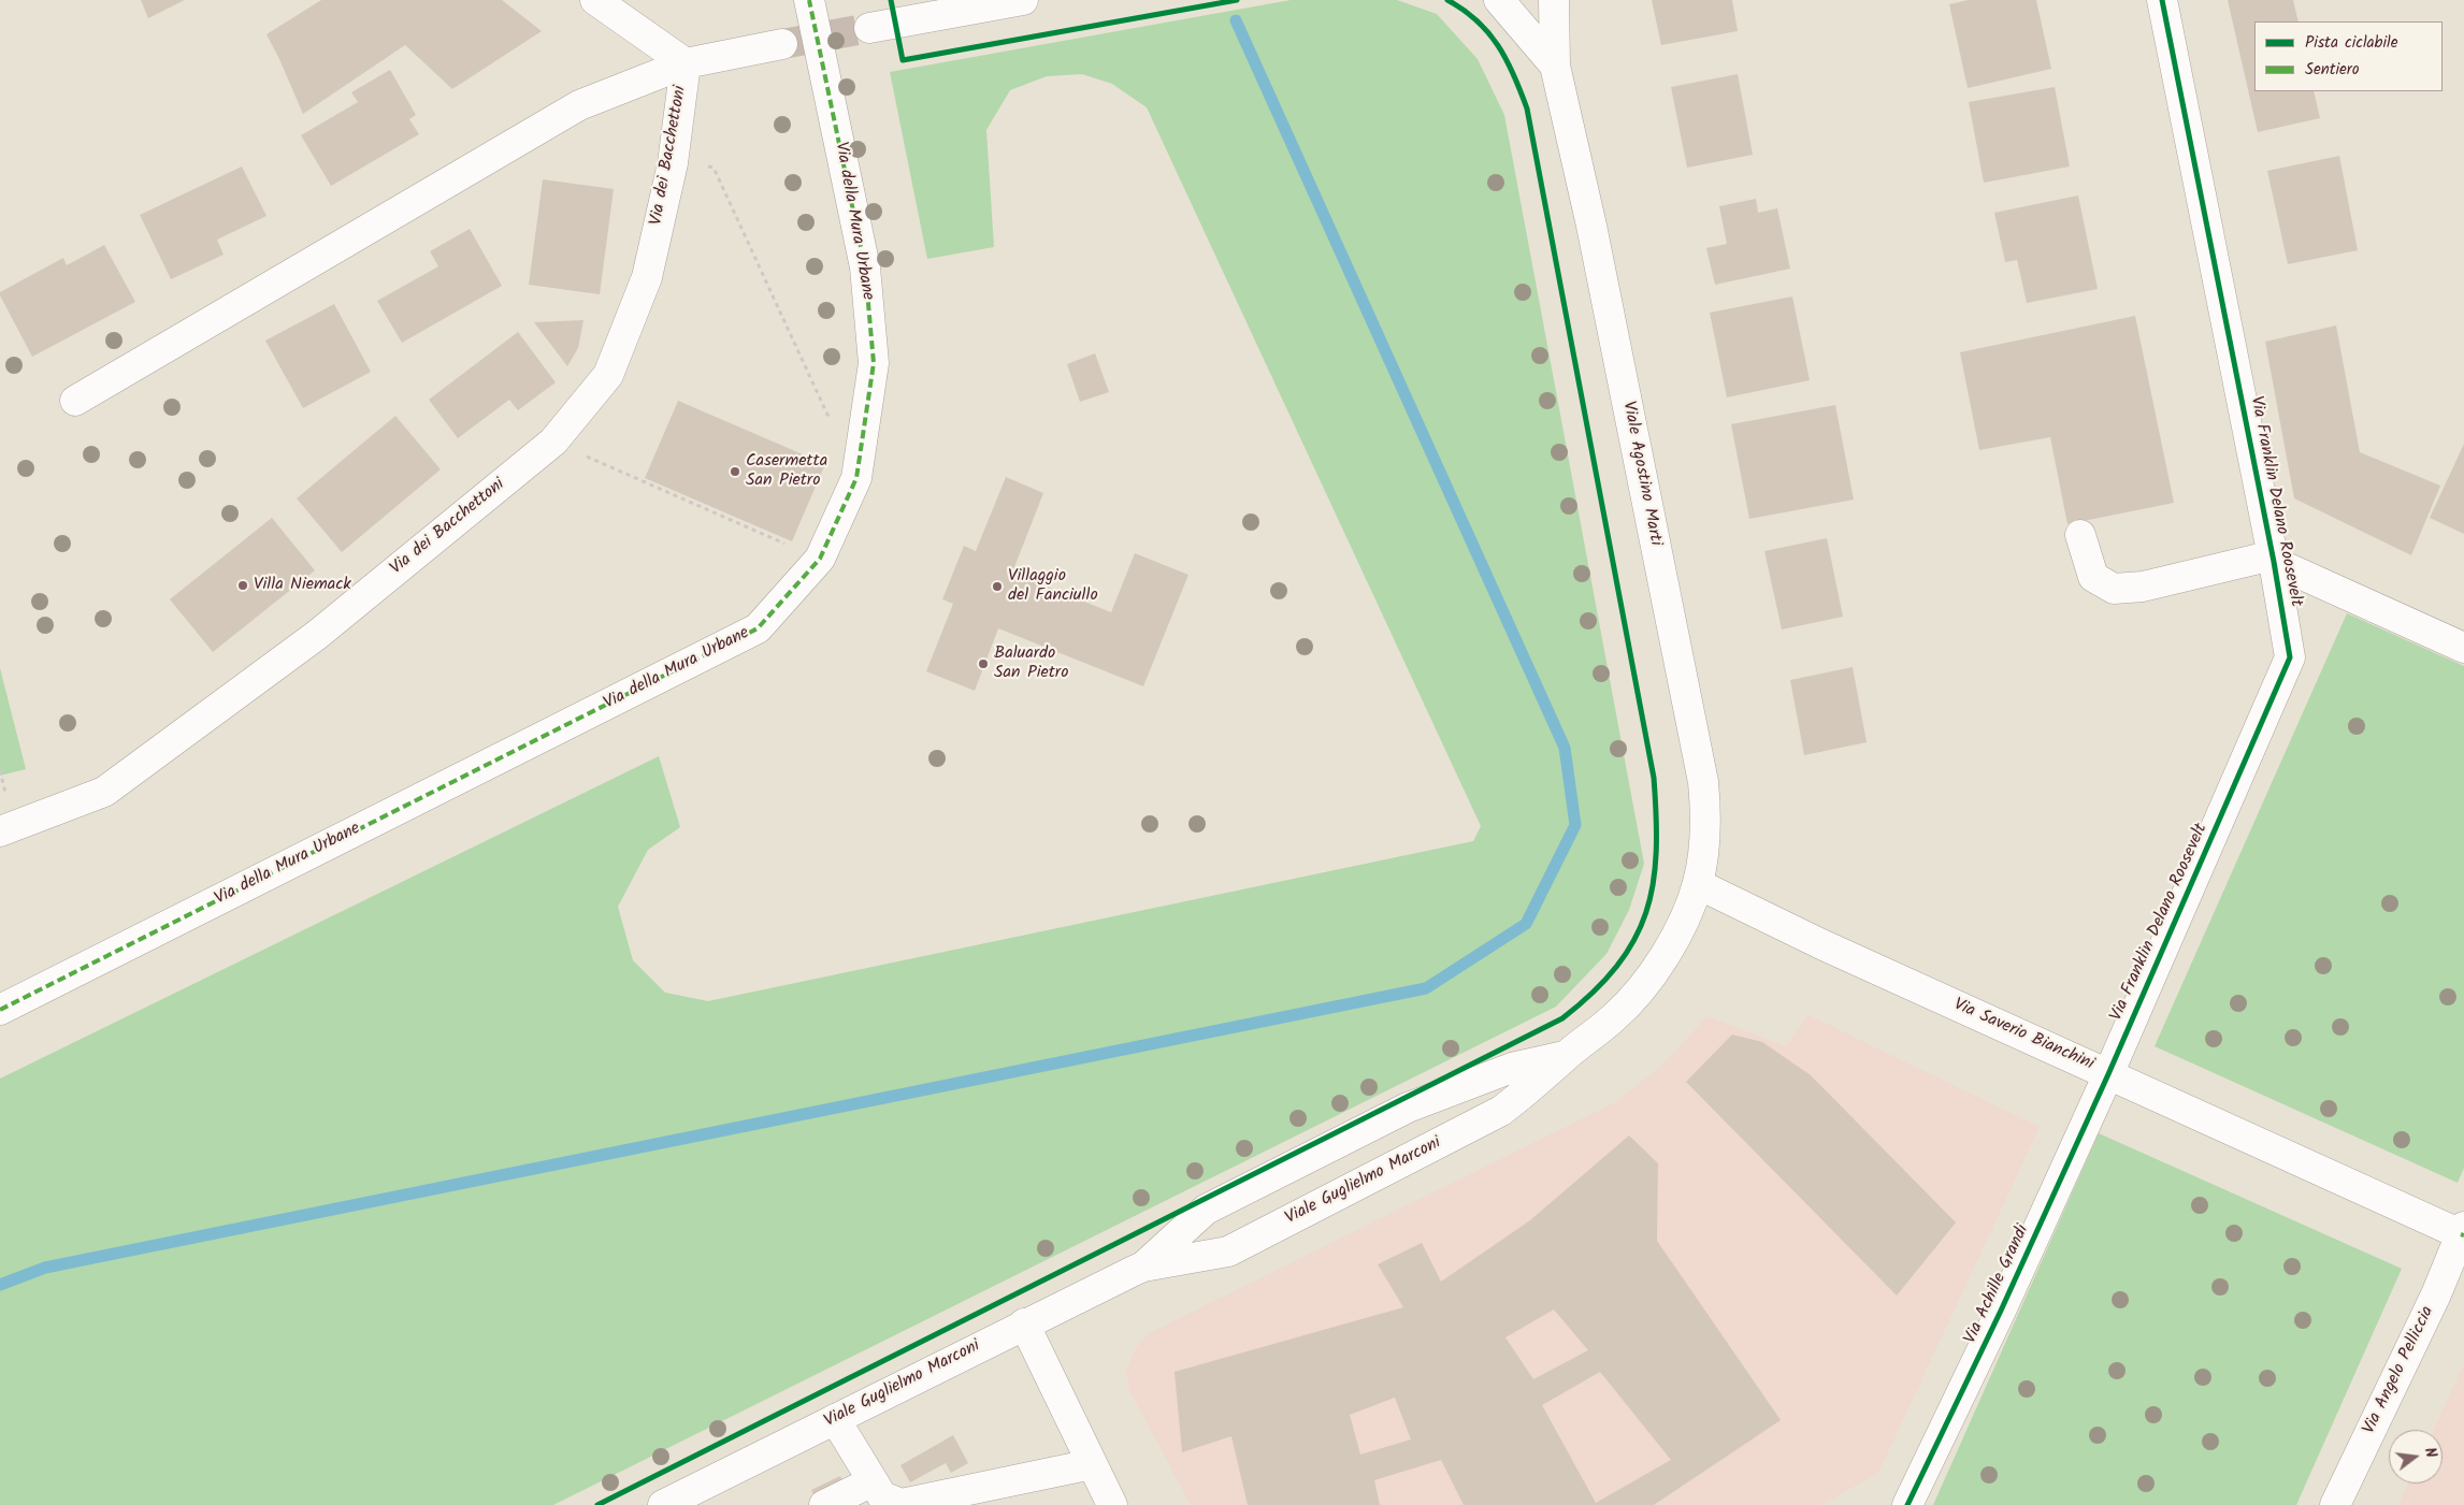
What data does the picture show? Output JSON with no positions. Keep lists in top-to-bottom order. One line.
{"streets":{"street":["Via dei Bacchettoni","Via della Mura Urbane","Viale Agostino Marti","Via Franklin Delano Roosevelt","Via Saverio Bianchini","Viale Guglielmo Marconi","Via Achille Grandi","Via Angelo Pelliccia"]},"crossings":[["Viale Agostino Marti","Via Saverio Bianchini"],["Viale Agostino Marti","Viale Guglielmo Marconi"],["Via Franklin Delano Roosevelt","Via Saverio Bianchini"],["Via Franklin Delano Roosevelt","Via Achille Grandi"],["Via Saverio Bianchini","Viale Guglielmo Marconi"],["Via Saverio Bianchini","Via Achille Grandi"],["Via Saverio Bianchini","Via Angelo Pelliccia"]],"places":["Casermetta San Pietro","Villa Niemack","Villaggio del Fanciullo","Baluardo San Pietro"],"legend":["Pista ciclabile","Sentiero"],"north":"right"}
